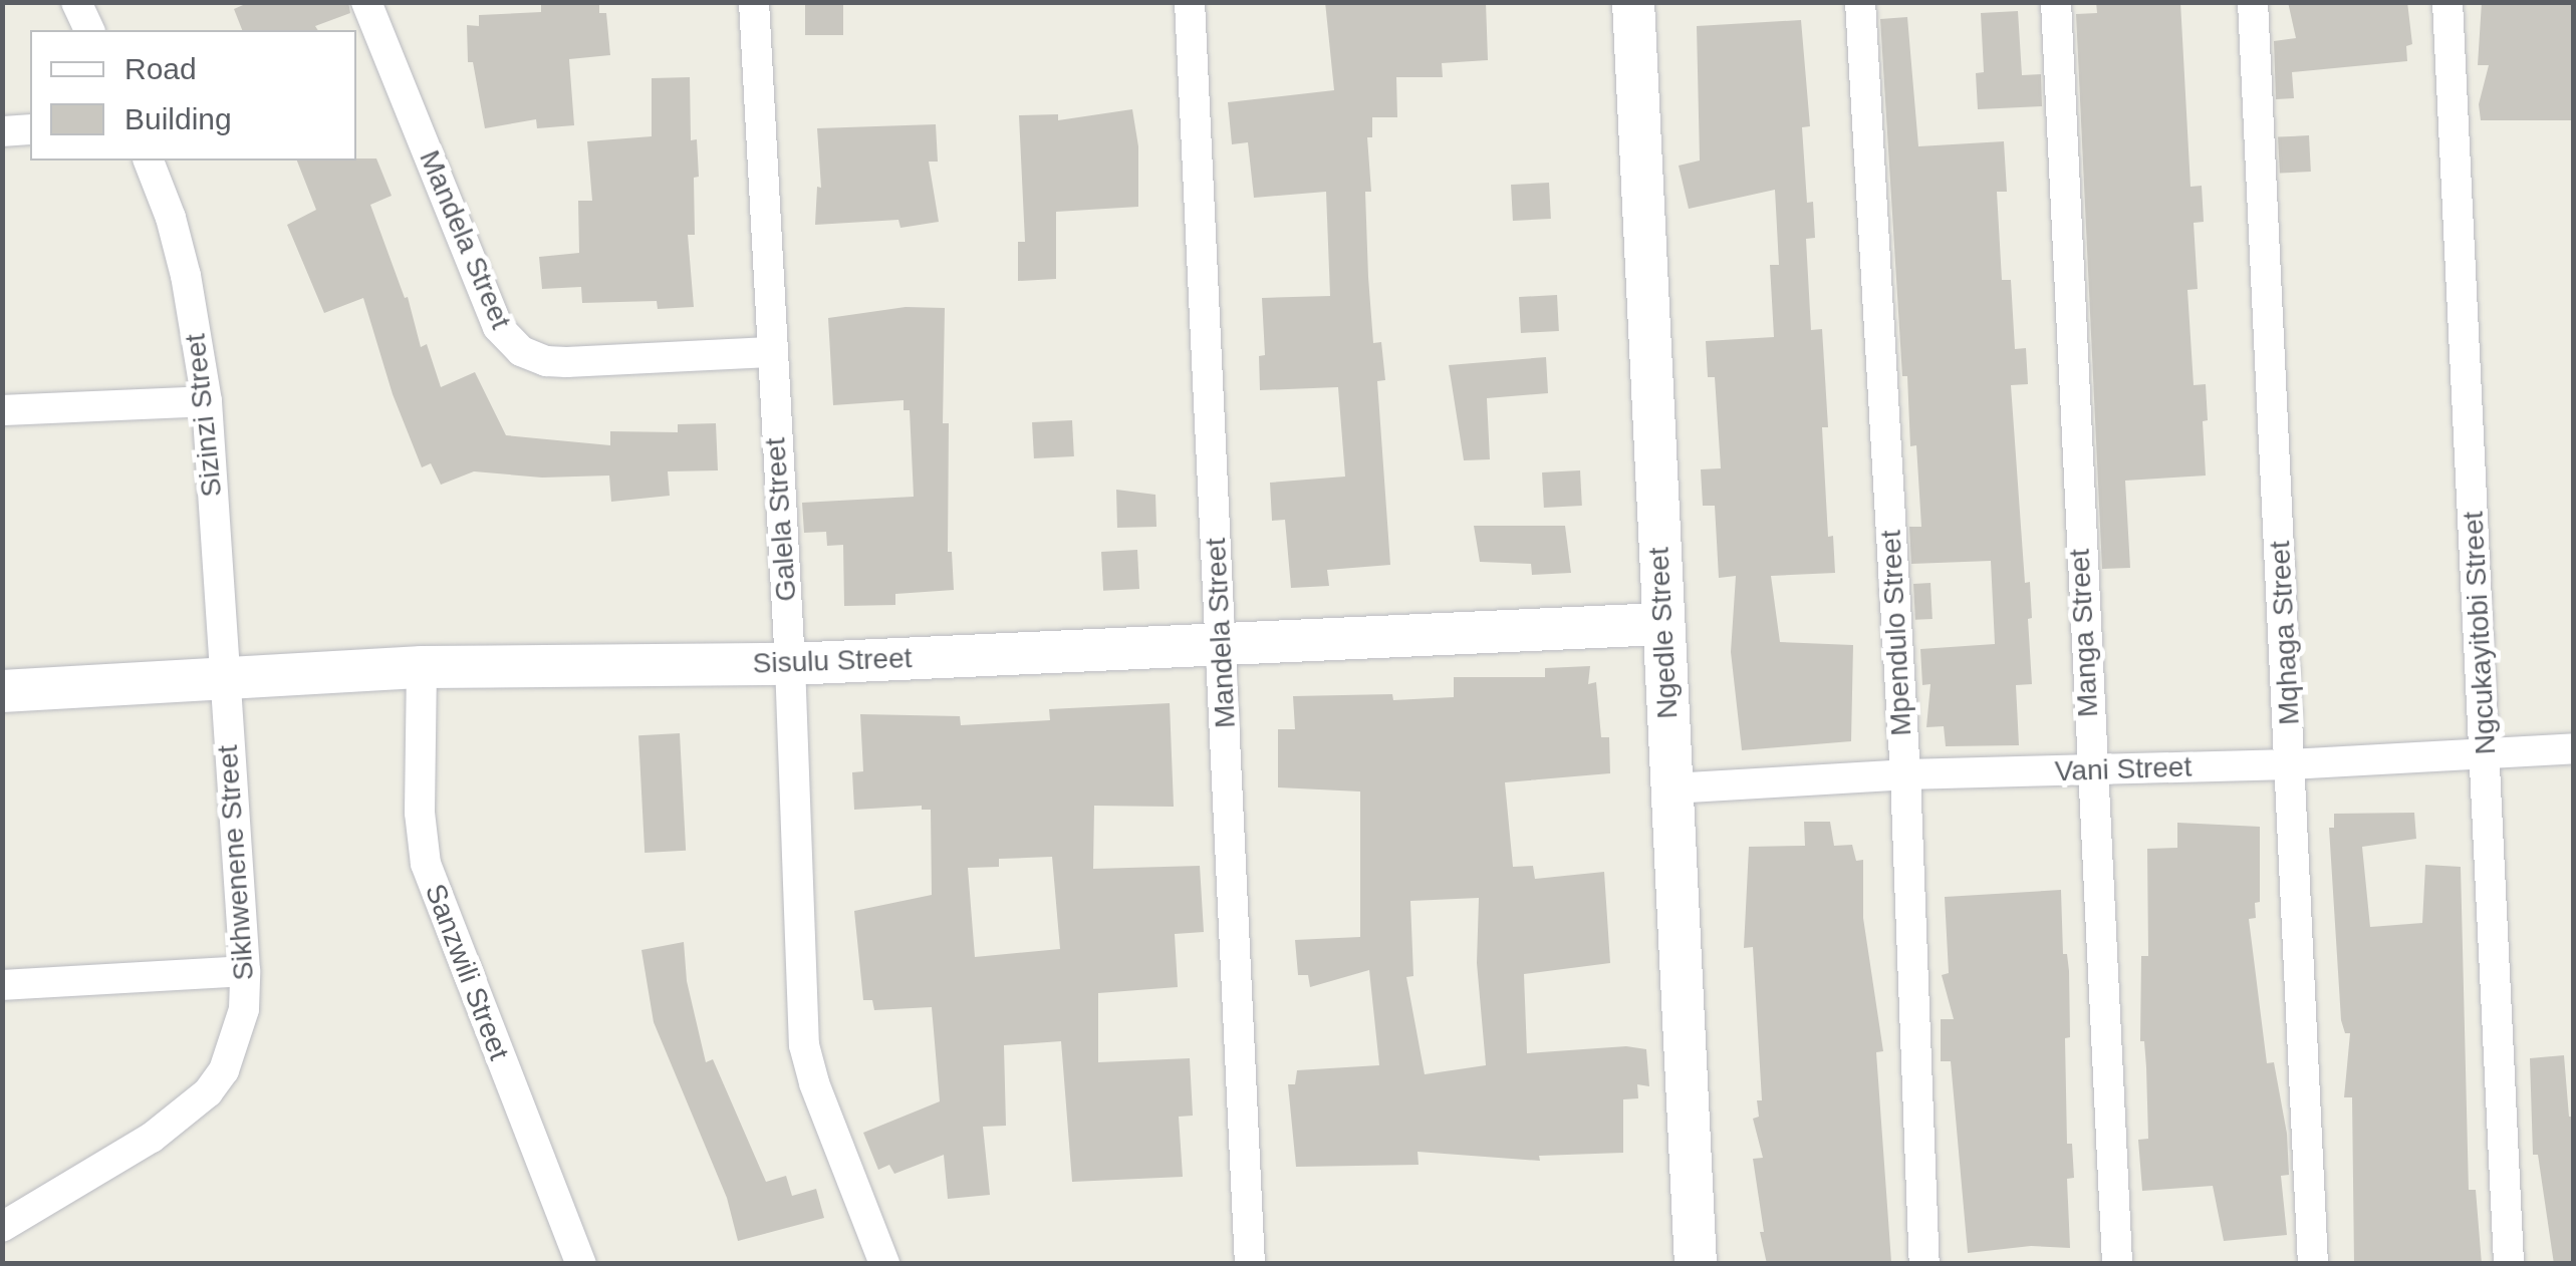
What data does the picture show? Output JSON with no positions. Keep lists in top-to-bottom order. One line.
{"streets":{"street":["Mandela Street","Sizinzi Street","Galela Street","Ngedle Street","Mpendulo Street","Manga Street","Mqhaga Street","Ngcukayitobi Street","Sisulu Street","Vani Street","Sikhwenene Street","Sanzwili Street"]},"crossings":[["Mandela Street","Galela Street"],["Mandela Street","Sisulu Street"],["Sizinzi Street","Sisulu Street"],["Sizinzi Street","Sikhwenene Street"],["Galela Street","Sisulu Street"],["Ngedle Street","Sisulu Street"],["Ngedle Street","Vani Street"],["Mpendulo Street","Vani Street"],["Manga Street","Vani Street"],["Mqhaga Street","Vani Street"],["Ngcukayitobi Street","Vani Street"],["Sisulu Street","Sikhwenene Street"],["Sisulu Street","Sanzwili Street"]],"legend":["Road","Building"]}
